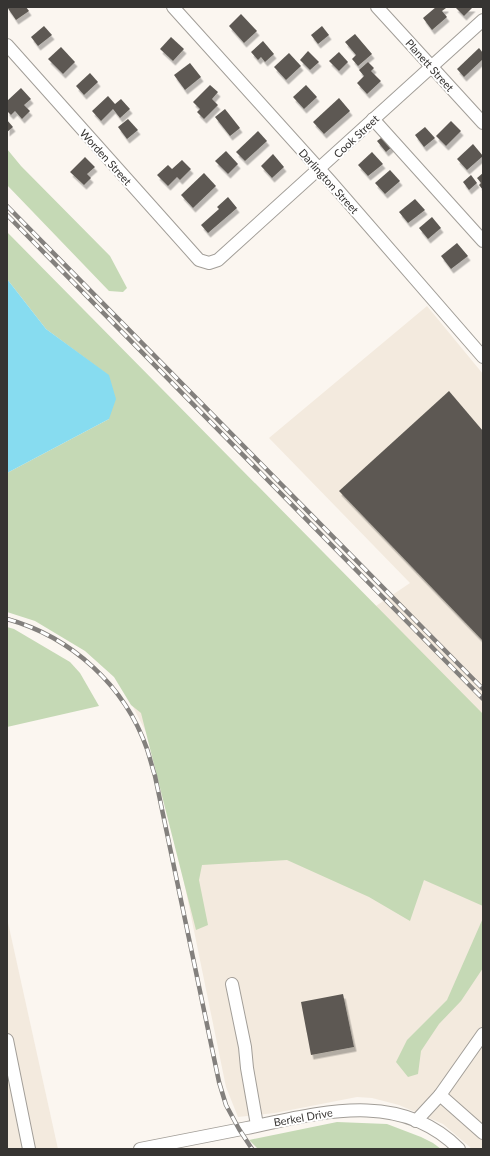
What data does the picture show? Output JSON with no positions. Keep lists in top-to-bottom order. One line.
{"streets":{"street":["Planett Street","Cook Street","Worden Street","Darlington Street","Berkel Drive"]},"crossings":[["Planett Street","Cook Street"],["Cook Street","Worden Street"],["Cook Street","Darlington Street"]]}
